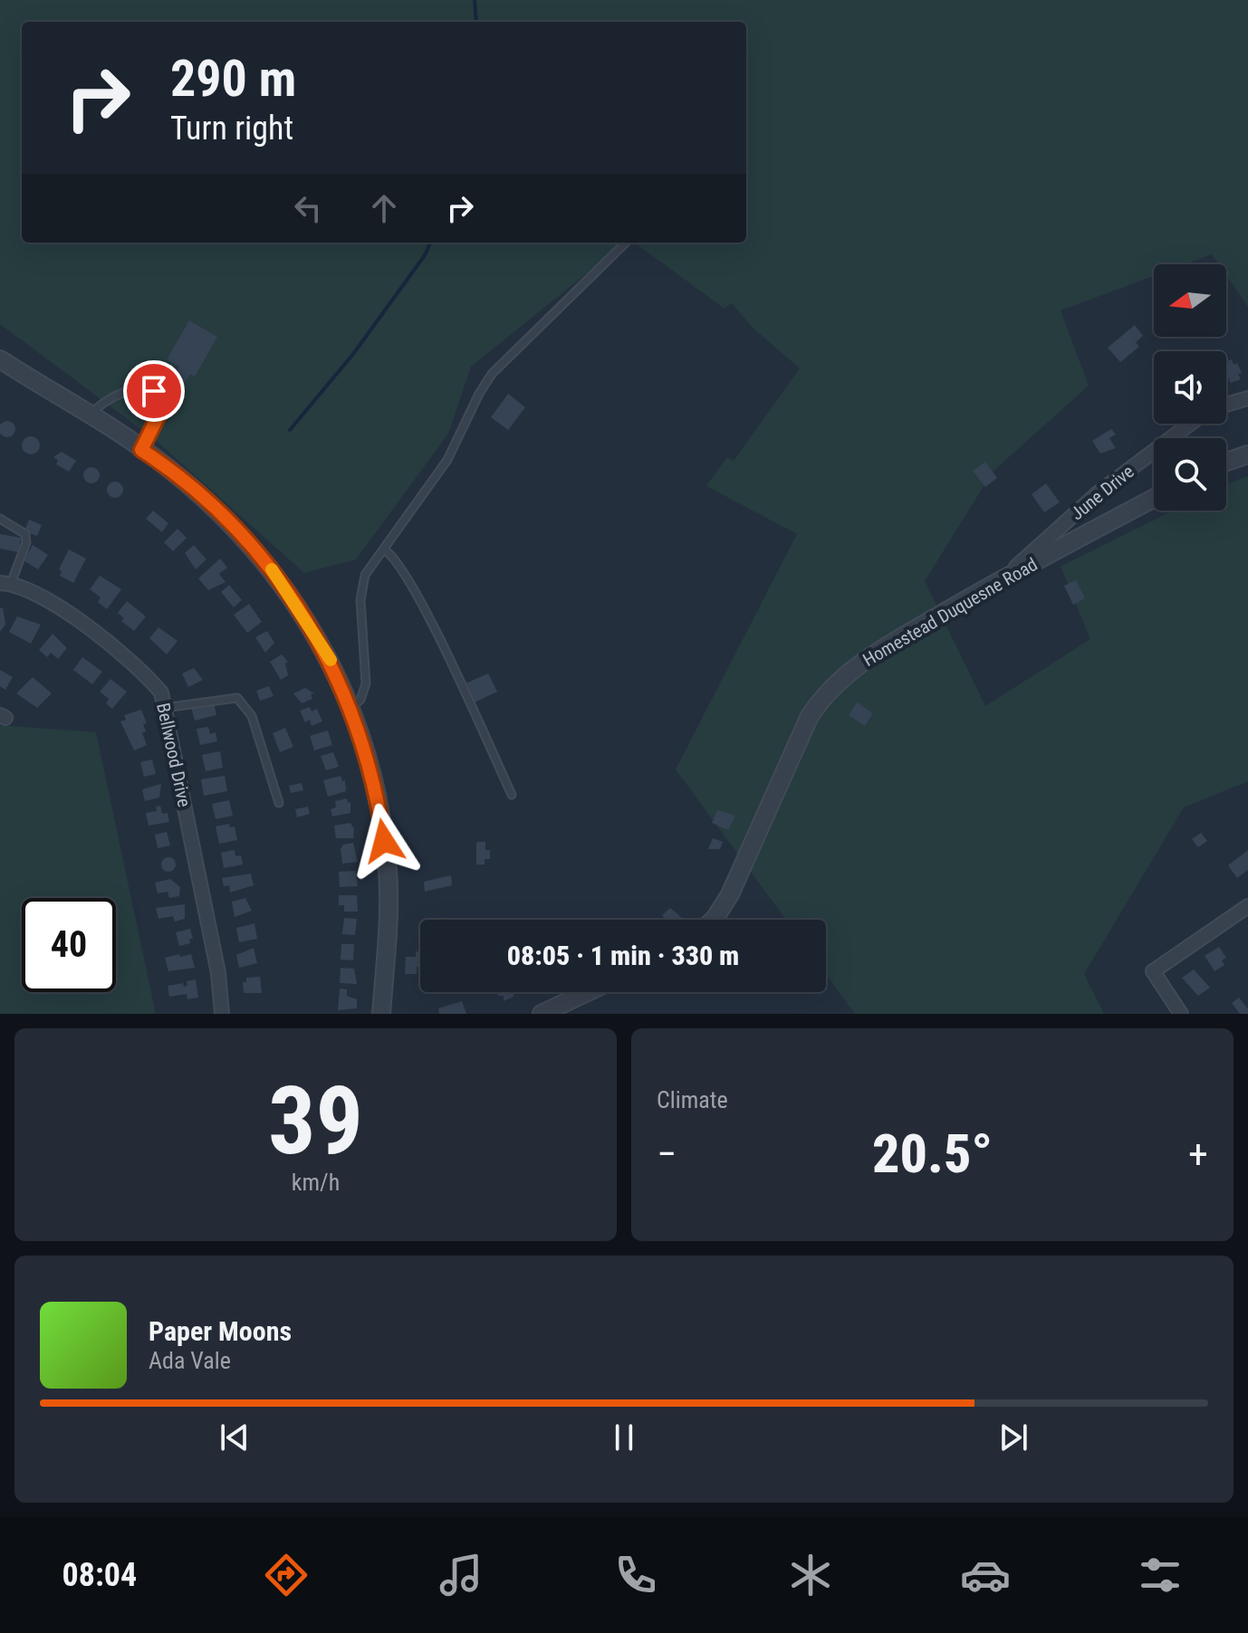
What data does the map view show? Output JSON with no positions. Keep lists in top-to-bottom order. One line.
{"streets":{"street":["June Drive","Homestead Duquesne Road","Bellwood Drive"]},"crossings":[["June Drive","Homestead Duquesne Road"]],"north":"left","page":{"turn":["290 m","Turn right"],"limit":"40","trip":"08:05 · 1 min · 330 m","tile":[["39","km/h"],"Climate"],"heat":["−","20.5°","+"],"song":["Paper Moons","Ada Vale"],"tabs":"08:04"}}
